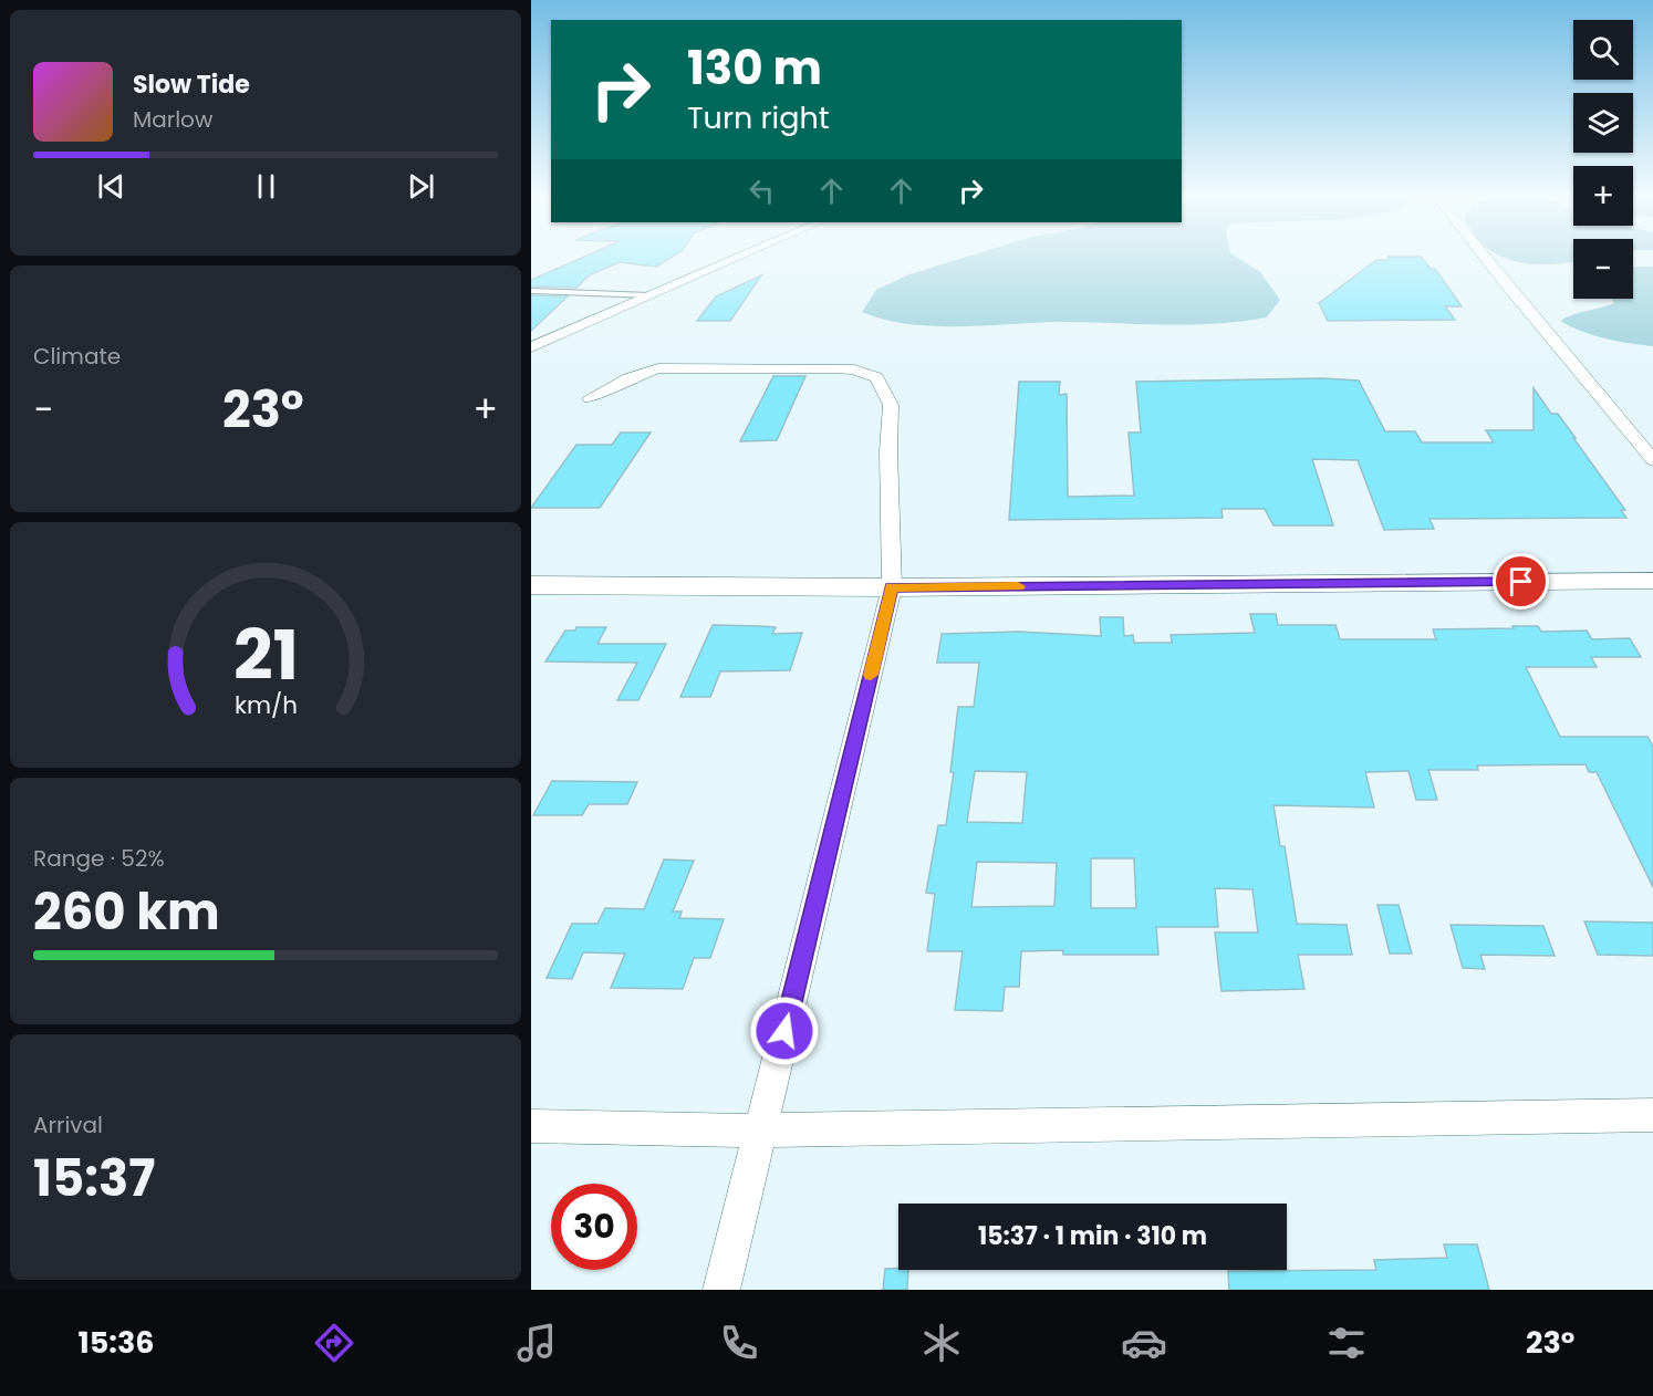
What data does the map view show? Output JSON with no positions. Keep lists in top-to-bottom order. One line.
{"page":{"map_buttons":["+","−"],"turn":["130 m","Turn right"],"song":["Slow Tide","Marlow"],"tile":["Climate",["Range · 52%","260 km"],["Arrival","15:37"]],"heat":["−","23°","+"],"limit":"30","trip":"15:37 · 1 min · 310 m","tabs":["15:36","23°"],"gauge":["21","km/h"]}}
